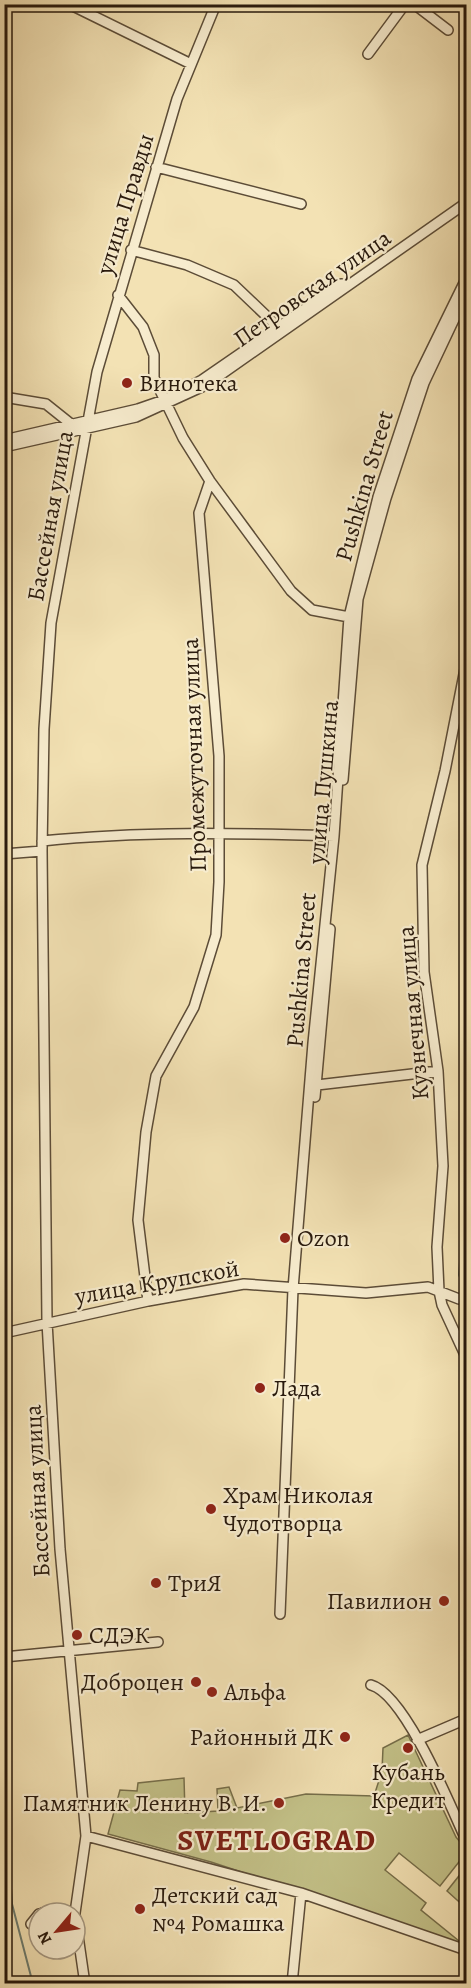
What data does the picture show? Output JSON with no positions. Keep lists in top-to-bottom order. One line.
{"streets":{"street":["улица Правды","Петровская улица","Pushkina Street","Бассейная улица","Промежуточная улица","улица Пушкина","Кузнечная улица","улица Крупской"]},"crossings":[["улица Правды","Бассейная улица"],["Pushkina Street","улица Пушкина"],["Бассейная улица","улица Крупской"],["Промежуточная улица","улица Крупской"],["улица Пушкина","улица Крупской"],["Кузнечная улица","улица Крупской"]],"districts":["SVETLOGRAD"],"places":["Винотека","Ozon","Лада","Храм Николая Чудотворца","ТриЯ","Павилион","СДЭК","Доброцен","Альфа","Районный ДК","Кубань Кредит","Памятник Ленину В. И.","Детский сад №4 Ромашка"],"north":"bottom left"}
